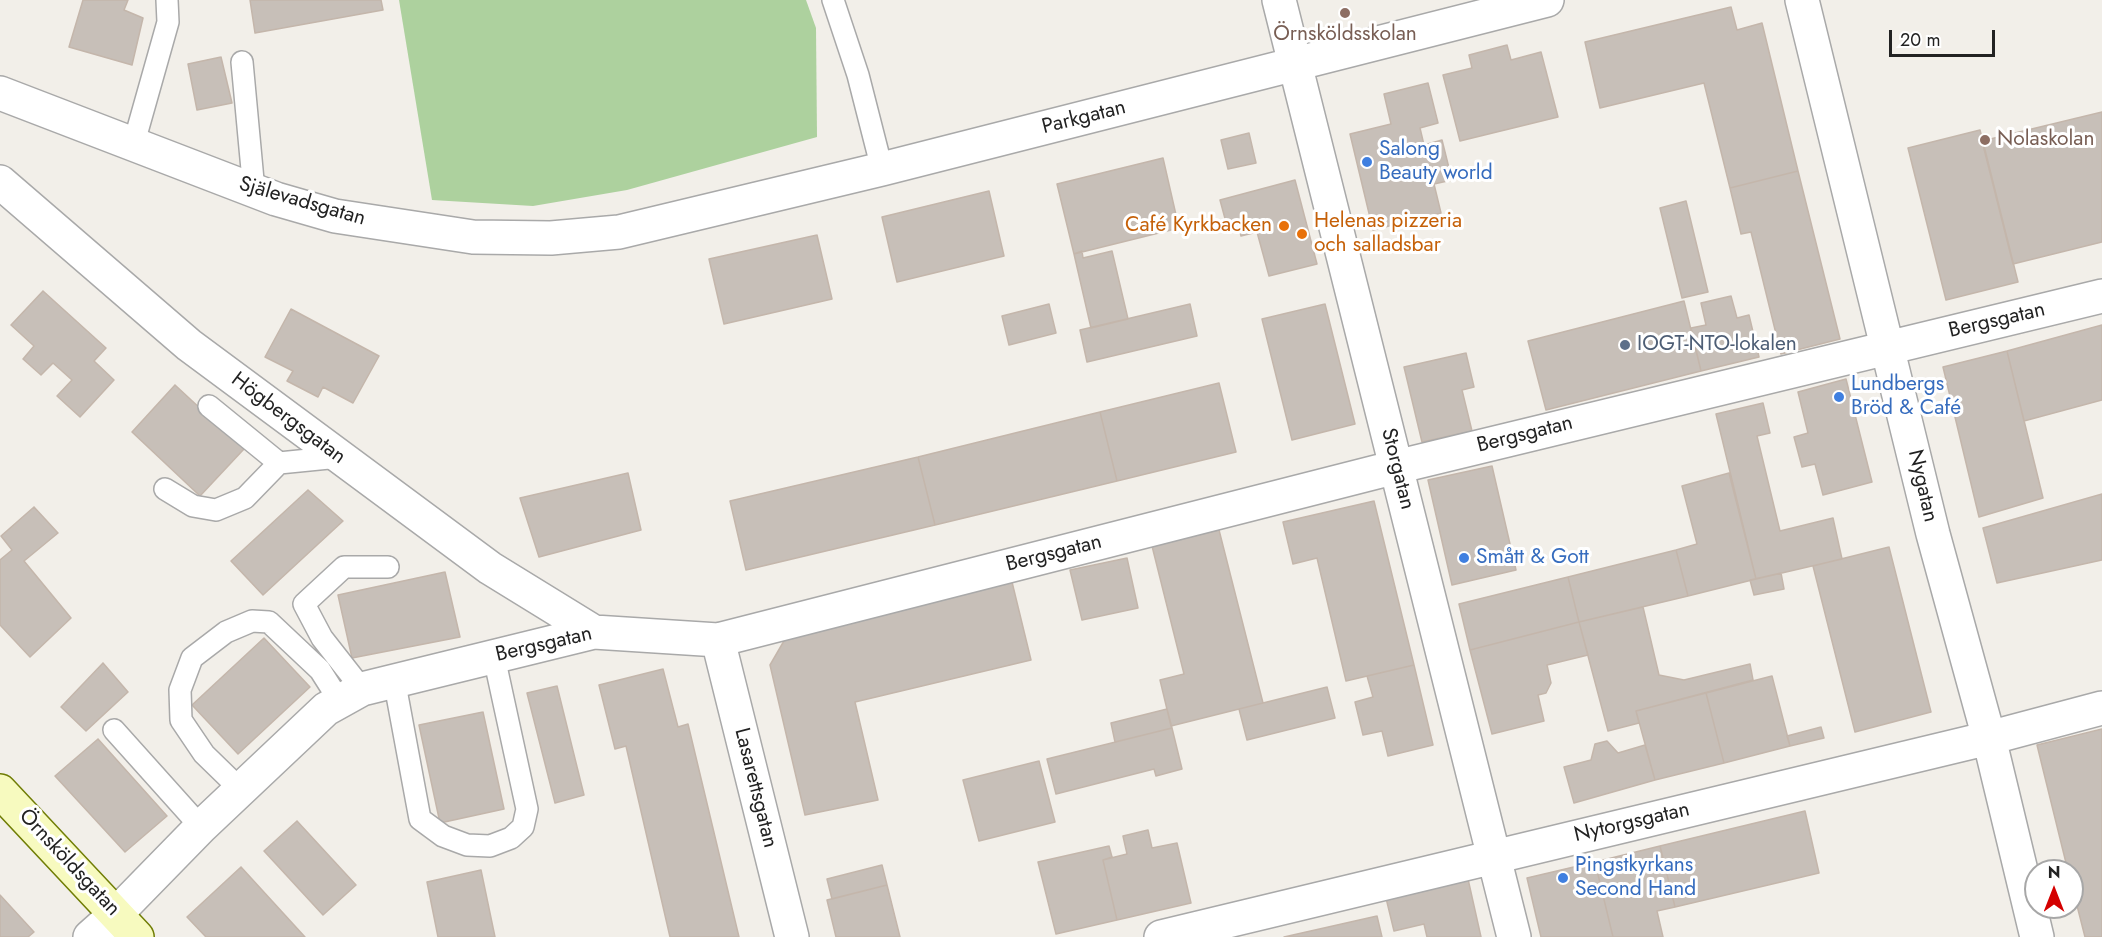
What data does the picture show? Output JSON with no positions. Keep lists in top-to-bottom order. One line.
{"streets":{"street":["Parkgatan","Själevadsgatan","Bergsgatan","Högbergsgatan","Storgatan","Nygatan","Lasarettsgatan","Nytorgsgatan","Örnsköldsgatan"]},"crossings":[["Parkgatan","Själevadsgatan"],["Parkgatan","Storgatan"],["Bergsgatan","Högbergsgatan"],["Bergsgatan","Storgatan"],["Bergsgatan","Nygatan"],["Bergsgatan","Lasarettsgatan"],["Bergsgatan","Örnsköldsgatan"],["Storgatan","Nytorgsgatan"],["Nygatan","Nytorgsgatan"]],"places":["Örnsköldsskolan","Nolaskolan","Salong Beauty world","Café Kyrkbacken","Helenas pizzeria och salladsbar","IOGT-NTO-lokalen","Lundbergs Bröd & Café","Smått & Gott","Pingstkyrkans Second Hand"],"scale_bar":"20 m","north":"top"}
